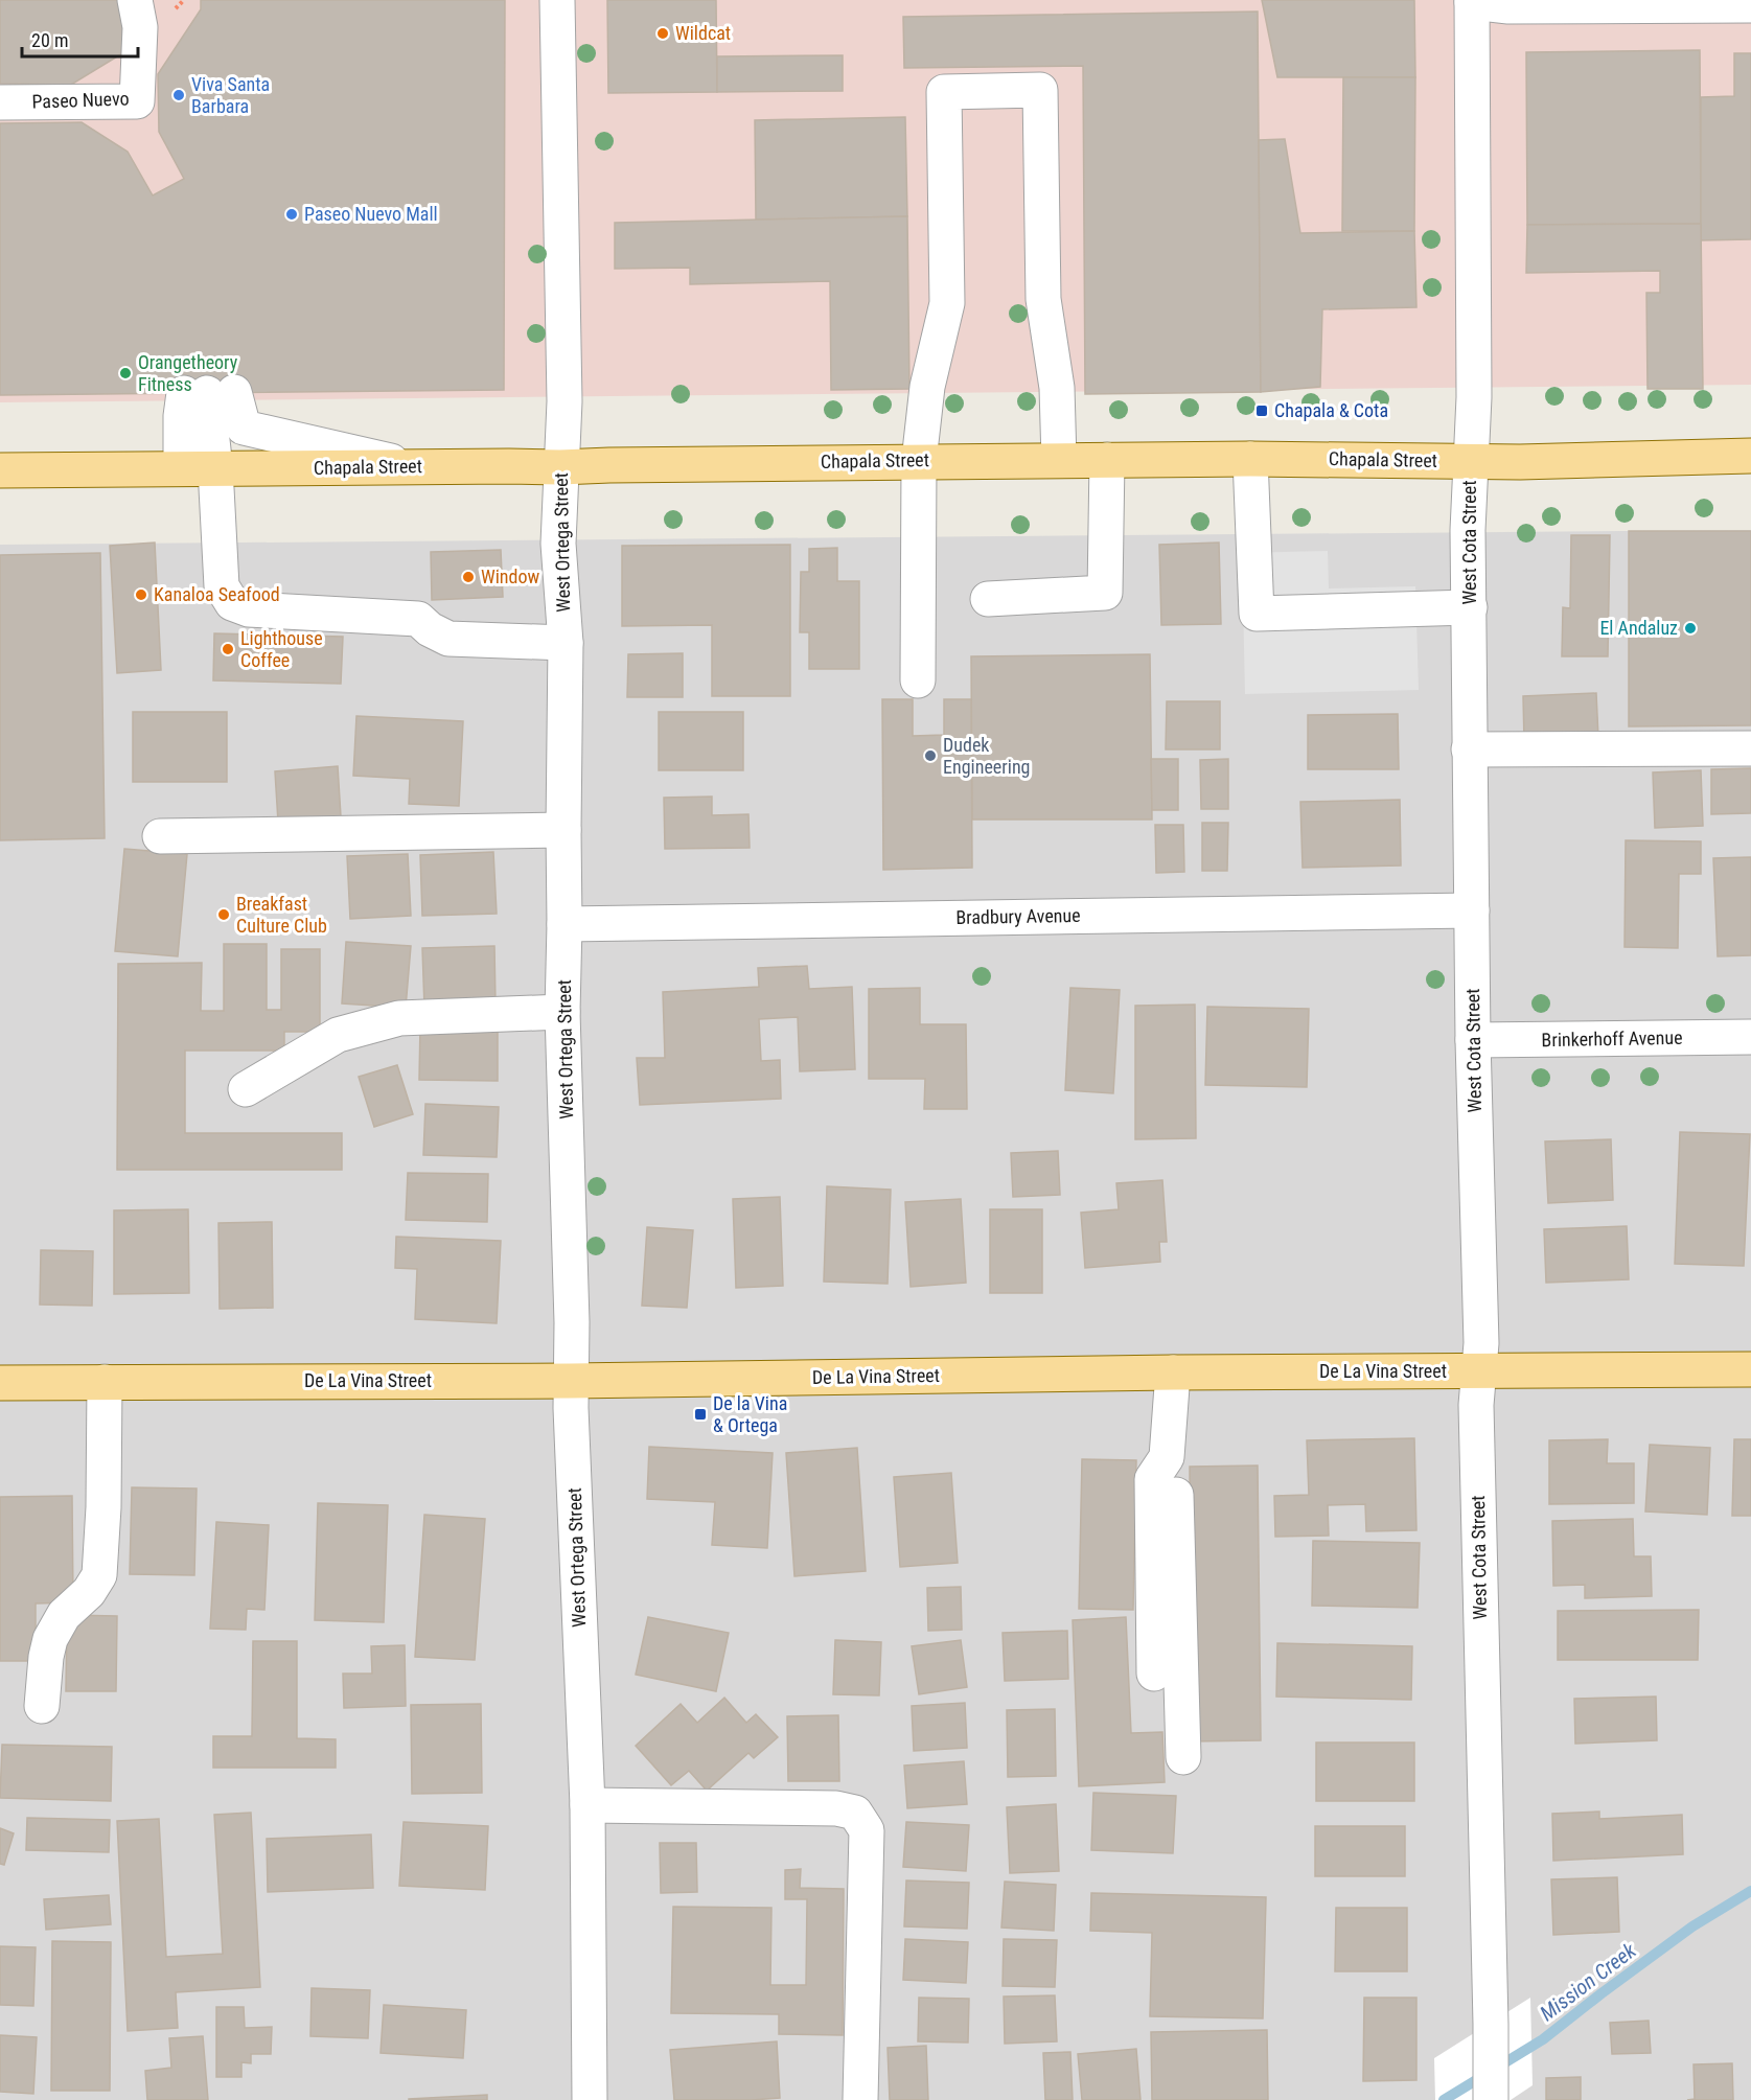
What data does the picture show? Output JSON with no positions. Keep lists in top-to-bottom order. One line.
{"streets":{"main road":["Chapala Street","De La Vina Street"],"street":["Paseo Nuevo","West Ortega Street","West Cota Street","Bradbury Avenue","Brinkerhoff Avenue"]},"crossings":[["Chapala Street","West Ortega Street"],["Chapala Street","West Cota Street"],["West Ortega Street","Bradbury Avenue"],["West Ortega Street","De La Vina Street"],["West Cota Street","Bradbury Avenue"],["West Cota Street","Brinkerhoff Avenue"],["West Cota Street","De La Vina Street"]],"water":["Mission Creek"],"places":{"other":["Wildcat","Viva Santa Barbara","Paseo Nuevo Mall","Orangetheory Fitness","Window","Kanaloa Seafood","El Andaluz","Lighthouse Coffee","Dudek Engineering","Breakfast Culture Club"],"transit":["Chapala & Cota","De la Vina & Ortega"]},"scale_bar":"20 m"}
